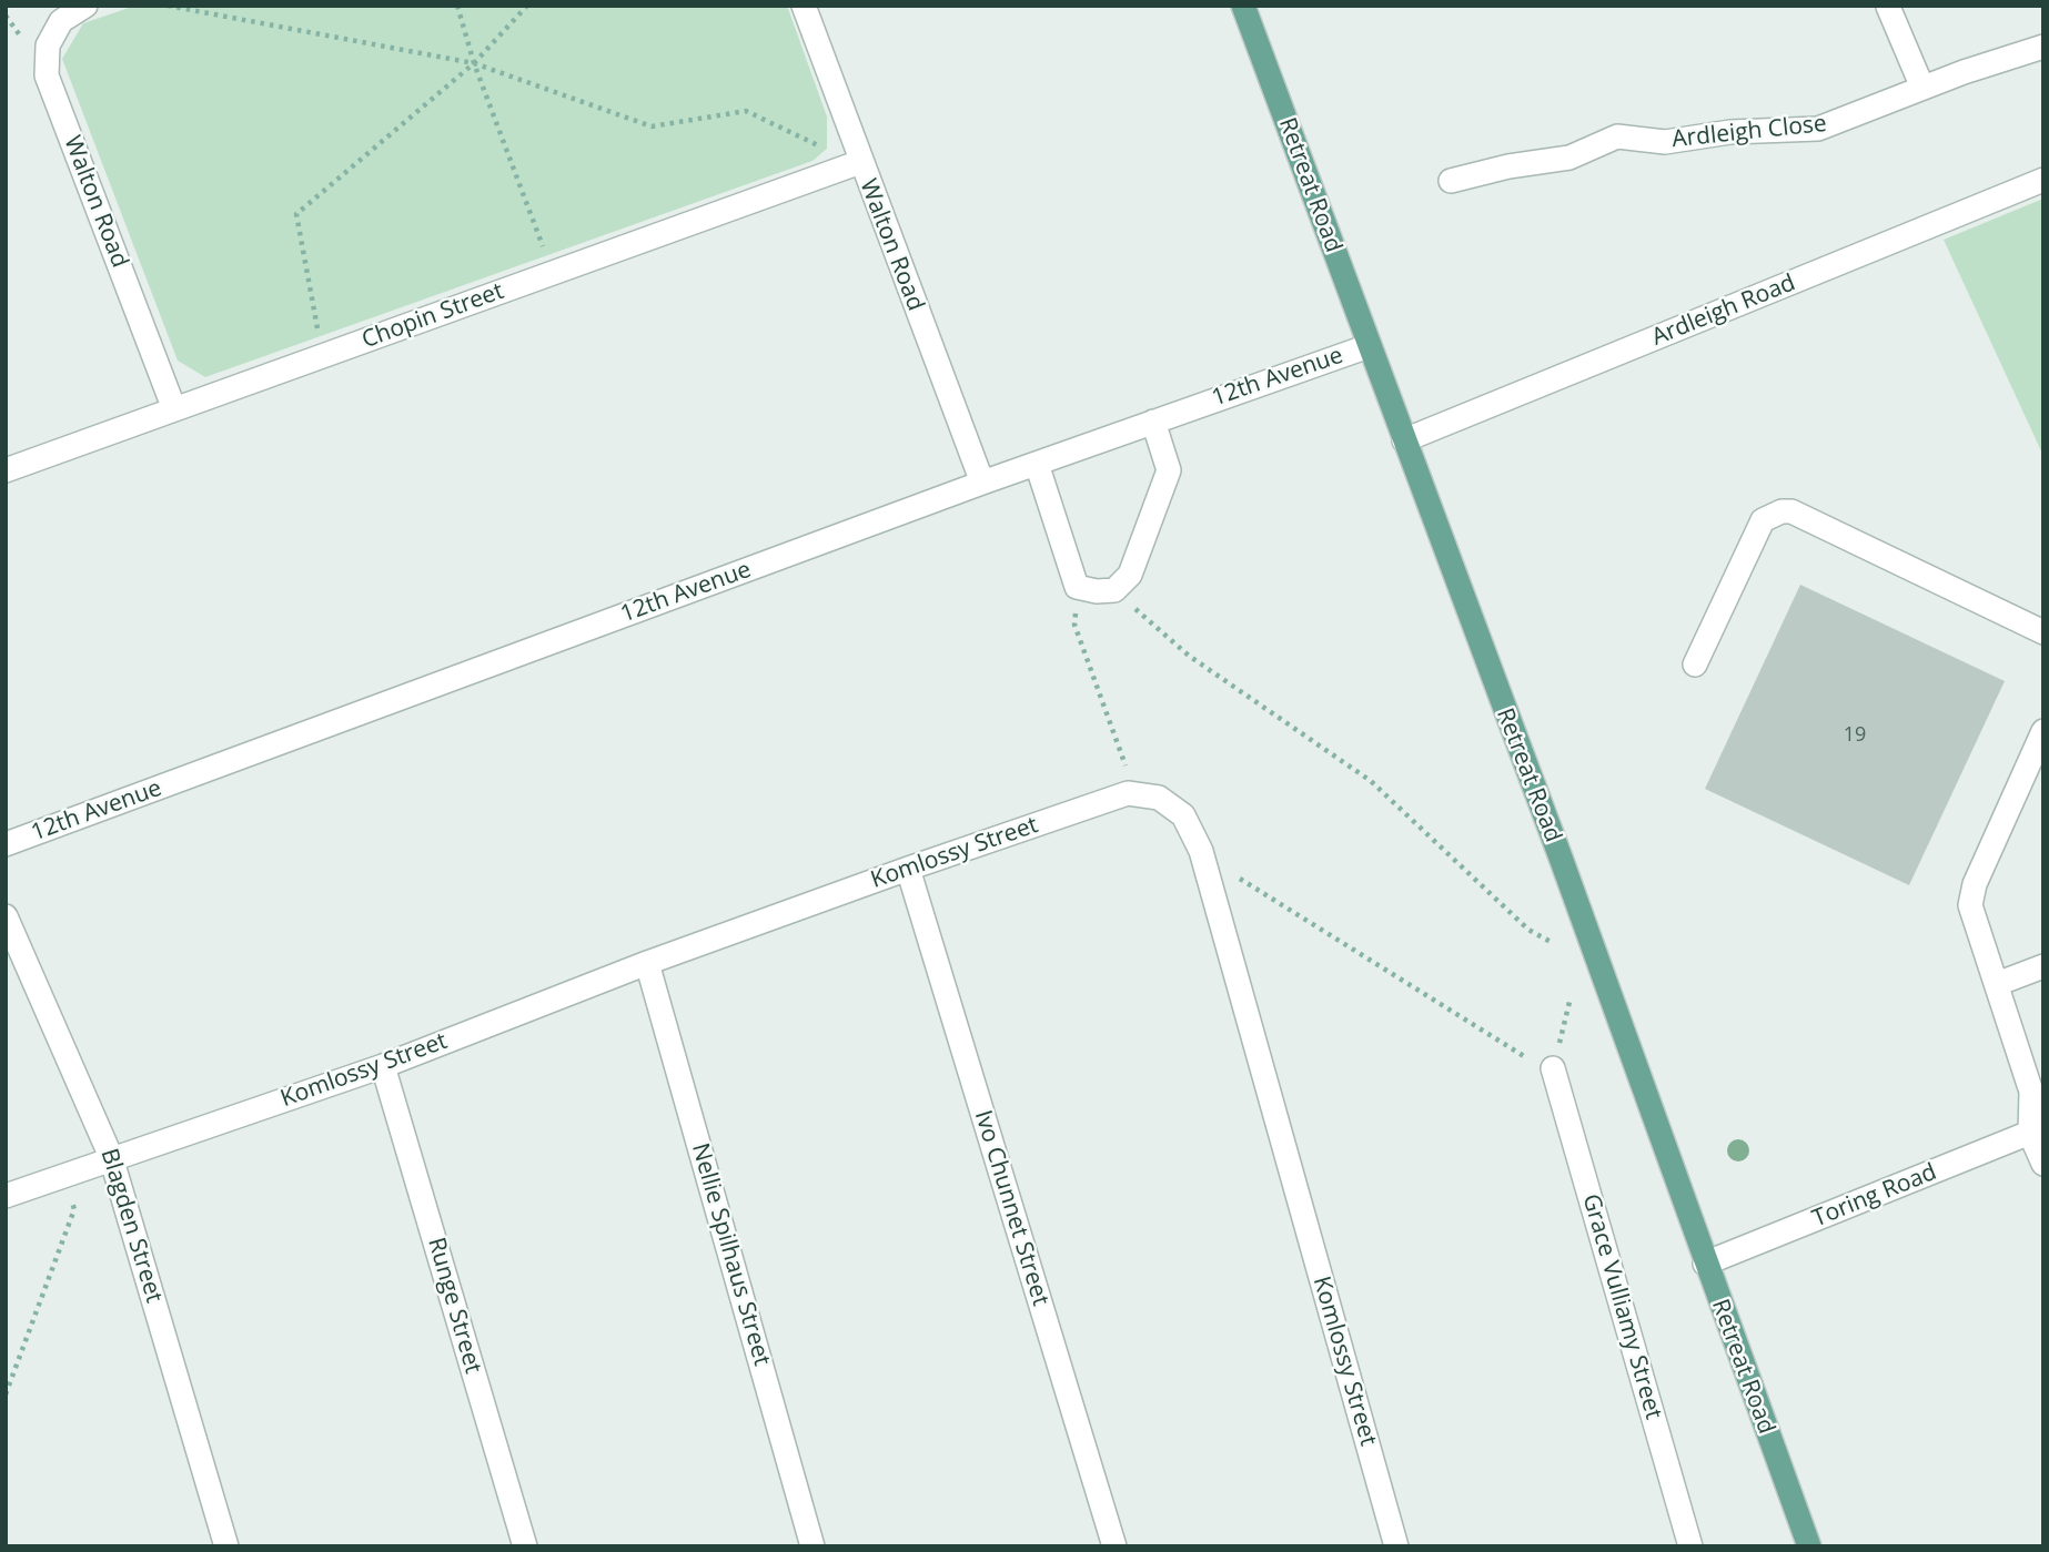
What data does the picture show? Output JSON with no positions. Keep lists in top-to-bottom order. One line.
{"streets":{"main road":["Retreat Road"],"street":["Ardleigh Close","Walton Road","Ardleigh Road","Chopin Street","12th Avenue","Komlossy Street","Toring Road","Ivo Chunnet Street","Blagden Street","Nellie Spilhaus Street","Runge Street","Grace Vulliamy Street"]},"crossings":[["Retreat Road","Ardleigh Road"],["Retreat Road","12th Avenue"],["Retreat Road","Toring Road"],["Walton Road","Chopin Street"],["Walton Road","12th Avenue"],["Komlossy Street","Ivo Chunnet Street"],["Komlossy Street","Blagden Street"],["Komlossy Street","Nellie Spilhaus Street"],["Komlossy Street","Runge Street"]],"house_numbers":["19"]}
